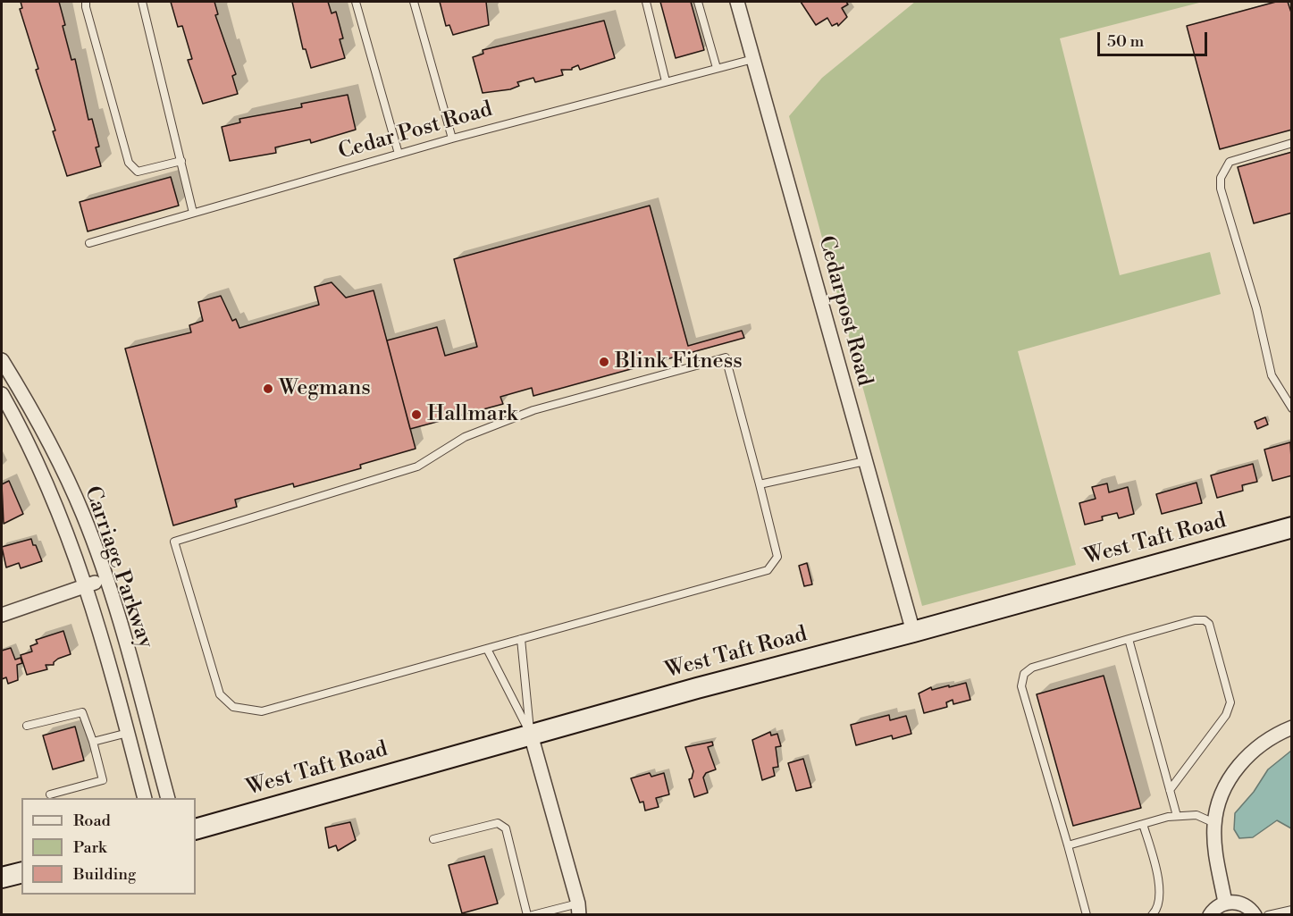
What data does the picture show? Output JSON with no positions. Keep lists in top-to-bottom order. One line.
{"streets":{"main road":["West Taft Road"],"street":["Cedarpost Road","Carriage Parkway"],"lane":["Cedar Post Road"]},"crossings":[["Cedar Post Road","Cedarpost Road"],["Cedarpost Road","West Taft Road"]],"places":["Blink Fitness","Wegmans","Hallmark"],"legend":["Road","Park","Building"],"scale_bar":"50 m"}
